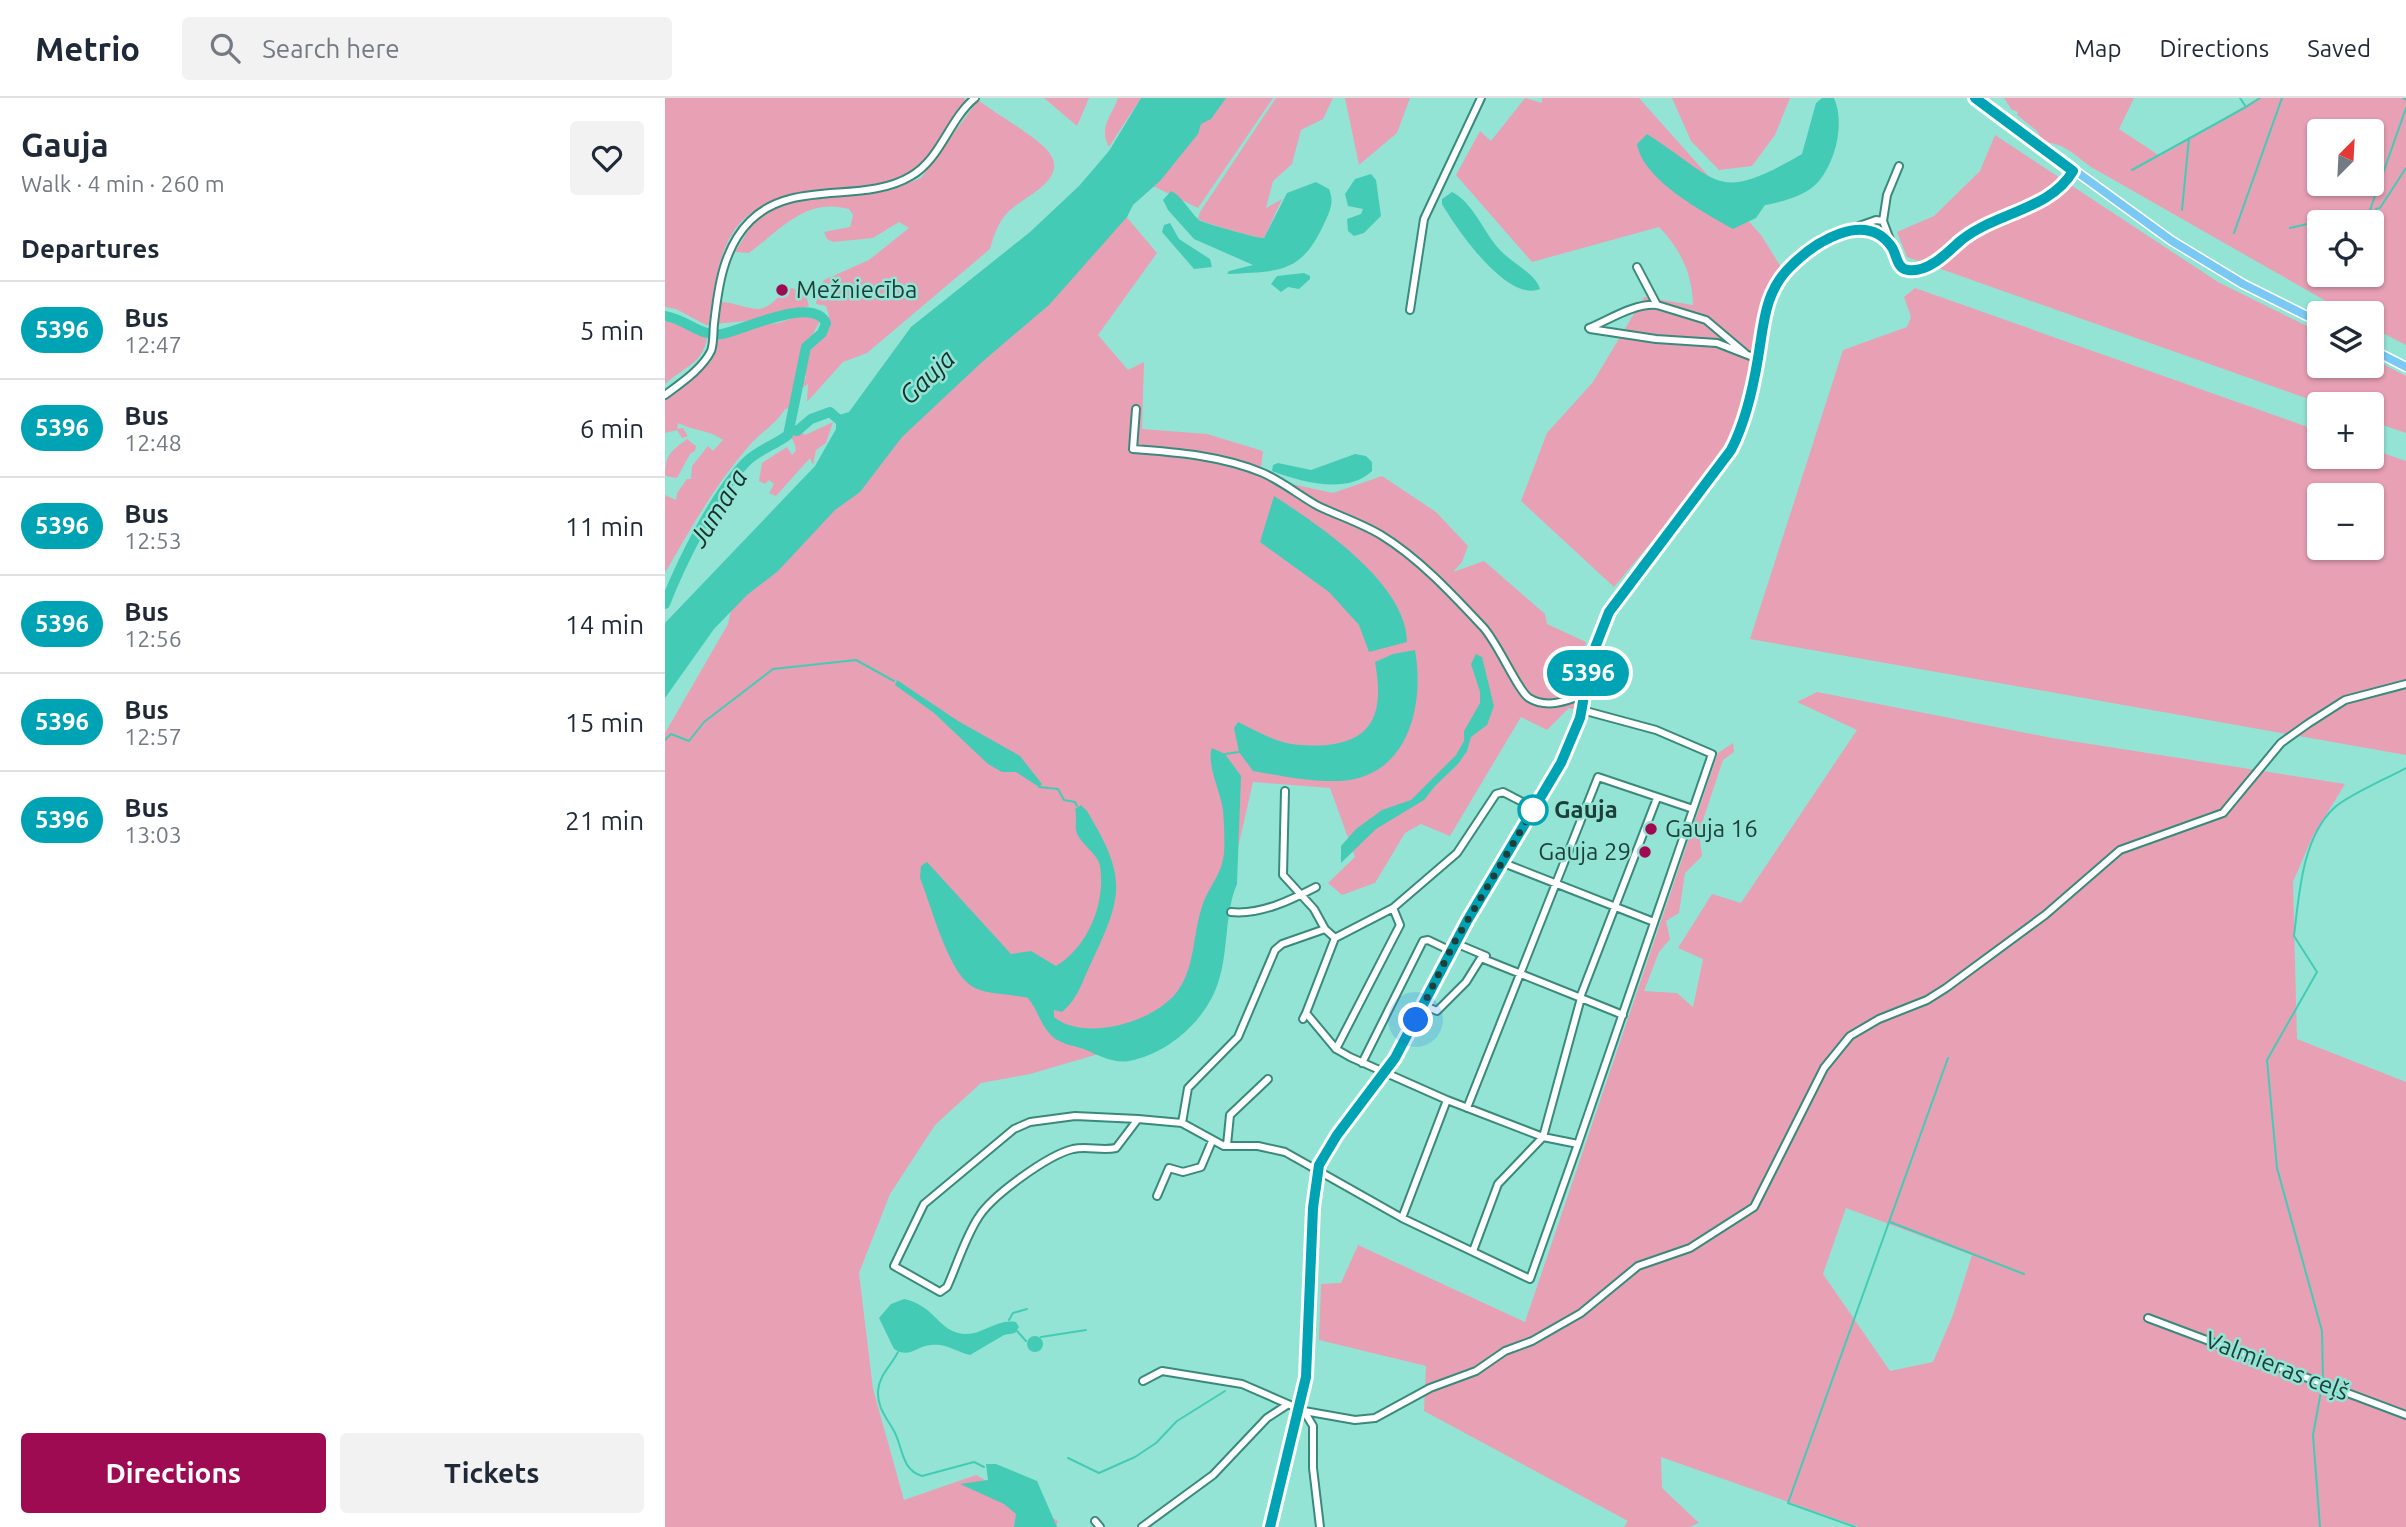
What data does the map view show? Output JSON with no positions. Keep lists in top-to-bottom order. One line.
{"streets":{"street":["Valmieras ceļš"]},"water":["Gauja","Jumara"],"places":["Mežniecība","Gauja","Gauja 16","Gauja 29"],"lines":["bus line 5396"],"north":"top right","page":{"header":"Metrio","search":"Search here","nav":["Map","Directions","Saved"],"heading":[["Gauja","Walk · 4 min · 260 m"],"Departures"],"on_map":"5396","map_buttons":["+","−"],"list":[{"mark":"5396","name":"Bus","note":"12:47","value":"5 min"},{"mark":"5396","name":"Bus","note":"12:48","value":"6 min"},{"mark":"5396","name":"Bus","note":"12:53","value":"11 min"},{"mark":"5396","name":"Bus","note":"12:56","value":"14 min"},{"mark":"5396","name":"Bus","note":"12:57","value":"15 min"},{"mark":"5396","name":"Bus","note":"13:03","value":"21 min"}],"buttons":["Directions","Tickets"]}}
